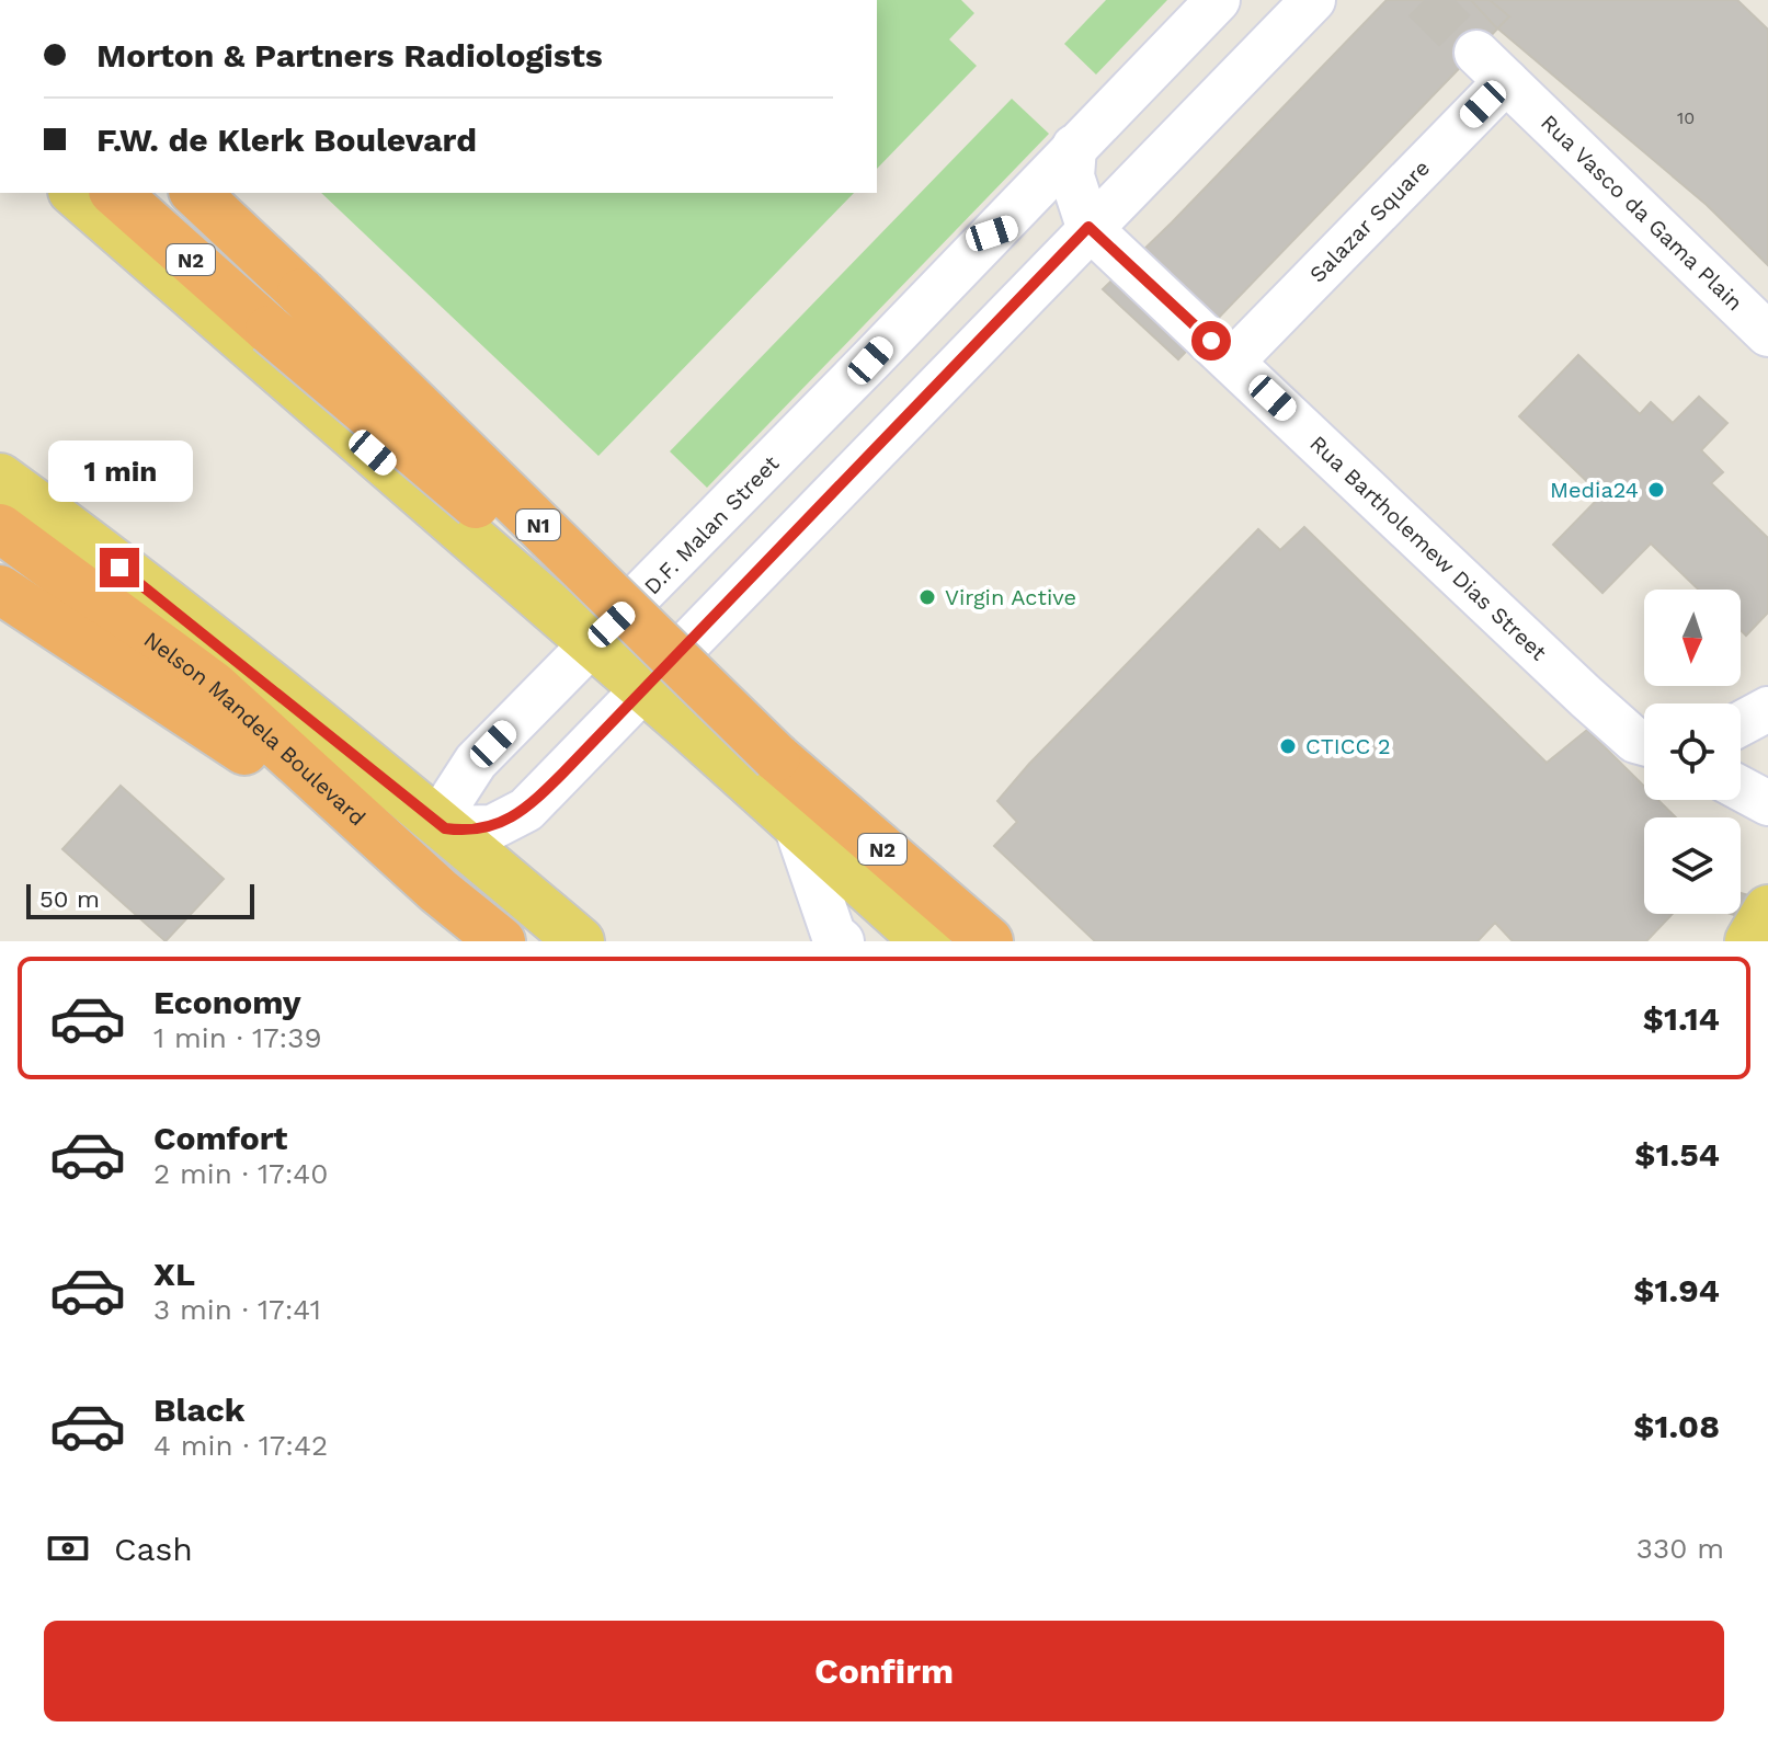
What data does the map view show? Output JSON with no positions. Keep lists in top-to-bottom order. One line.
{"streets":{"highway":["N2","N1","Nelson Mandela Boulevard"],"street":["Rua Vasco da Gama Plain","Salazar Square","D.F. Malan Street","Rua Bartholemew Dias Street"]},"crossings":[["Rua Vasco da Gama Plain","Salazar Square"],["Salazar Square","Rua Bartholemew Dias Street"],["N2","N1"],["D.F. Malan Street","Rua Bartholemew Dias Street"]],"places":["Media24","Virgin Active","CTICC 2"],"house_numbers":["10"],"scale_bar":"50 m","north":"bottom","page":{"banner":["Morton & Partners Radiologists","F.W. de Klerk Boulevard"],"bubble":"1 min","scale":"50 m","list":[{"name":"Economy","note":"1 min · 17:39","value":"$1.14"},{"name":"Comfort","note":"2 min · 17:40","value":"$1.54"},{"name":"XL","note":"3 min · 17:41","value":"$1.94"},{"name":"Black","note":"4 min · 17:42","value":"$1.08"}],"pay":["Cash","330 m"],"buttons":"Confirm"}}
